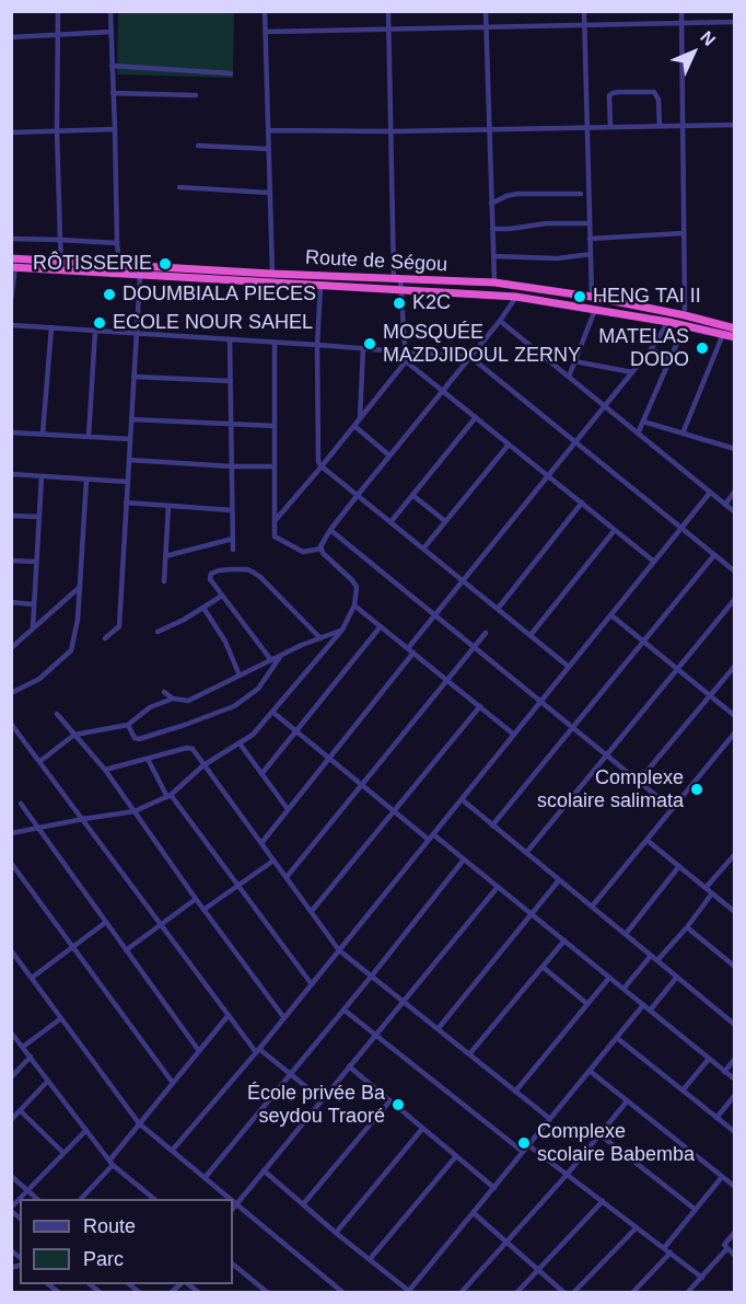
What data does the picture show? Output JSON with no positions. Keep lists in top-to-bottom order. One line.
{"streets":{"highway":["Route de Ségou"]},"places":["RÔTISSERIE","DOUMBIALA PIECES","HENG TAI II","K2C","ECOLE NOUR SAHEL","MOSQUÉE MAZDJIDOUL ZERNY","MATELAS DODO","Complexe scolaire salimata","École privée Ba seydou Traoré","Complexe scolaire Babemba"],"legend":["Route","Parc"],"north":"top right"}
